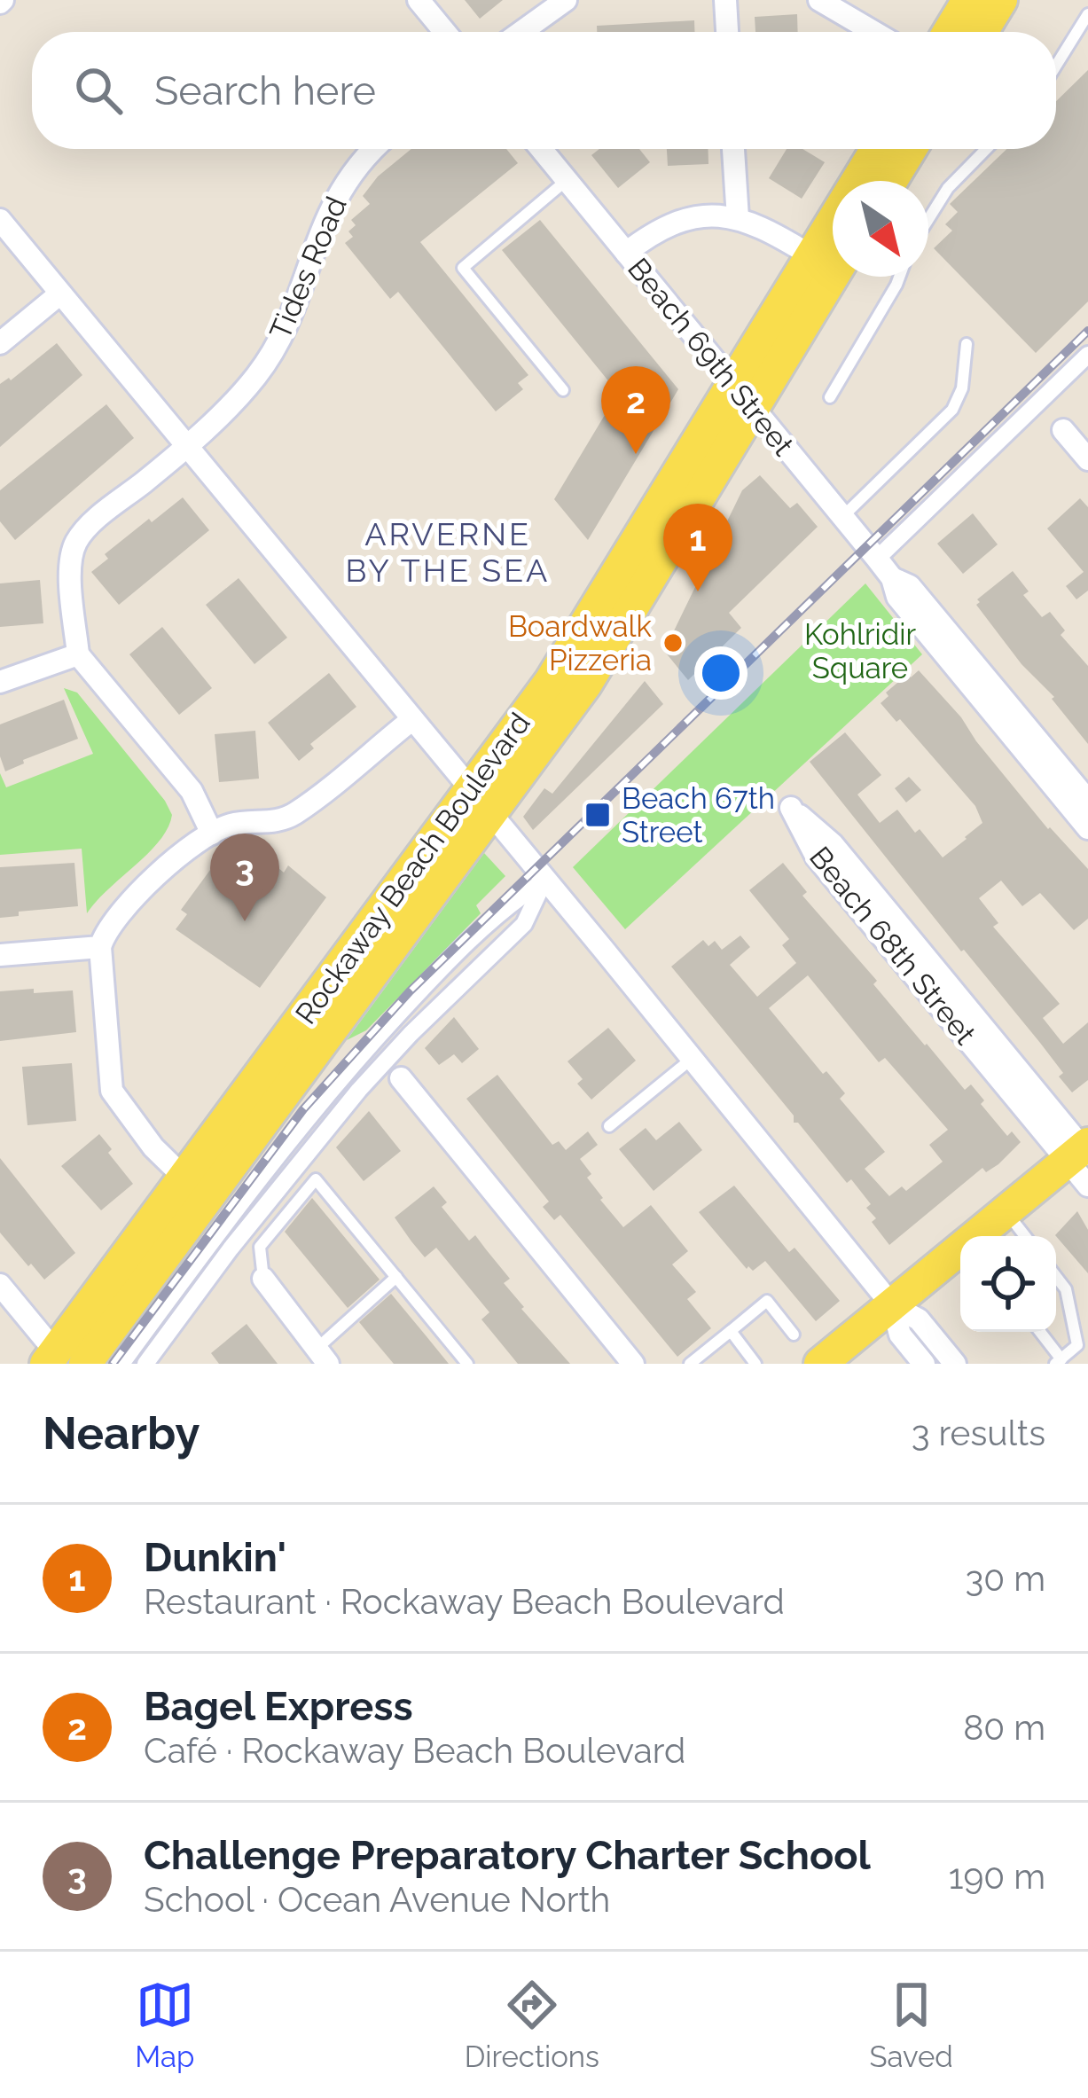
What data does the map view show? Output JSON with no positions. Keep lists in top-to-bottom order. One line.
{"streets":{"main road":["Rockaway Beach Boulevard"],"street":["Tides Road","Beach 69th Street","Beach 68th Street"]},"crossings":[["Beach 69th Street","Rockaway Beach Boulevard"]],"districts":["ARVERNE BY THE SEA"],"parks":["Kohlridir Square"],"places":{"other":["Boardwalk Pizzeria"],"transit":["Beach 67th Street"]},"north":"bottom right","page":{"search":"Search here","pins":["2","1","3"],"heading":["Nearby","3 results"],"list":[{"mark":"1","name":"Dunkin'","note":"Restaurant · Rockaway Beach Boulevard","value":"30 m"},{"mark":"2","name":"Bagel Express","note":"Café · Rockaway Beach Boulevard","value":"80 m"},{"mark":"3","name":"Challenge Preparatory Charter School","note":"School · Ocean Avenue North","value":"190 m"}],"nav":["Map","Directions","Saved"]}}
